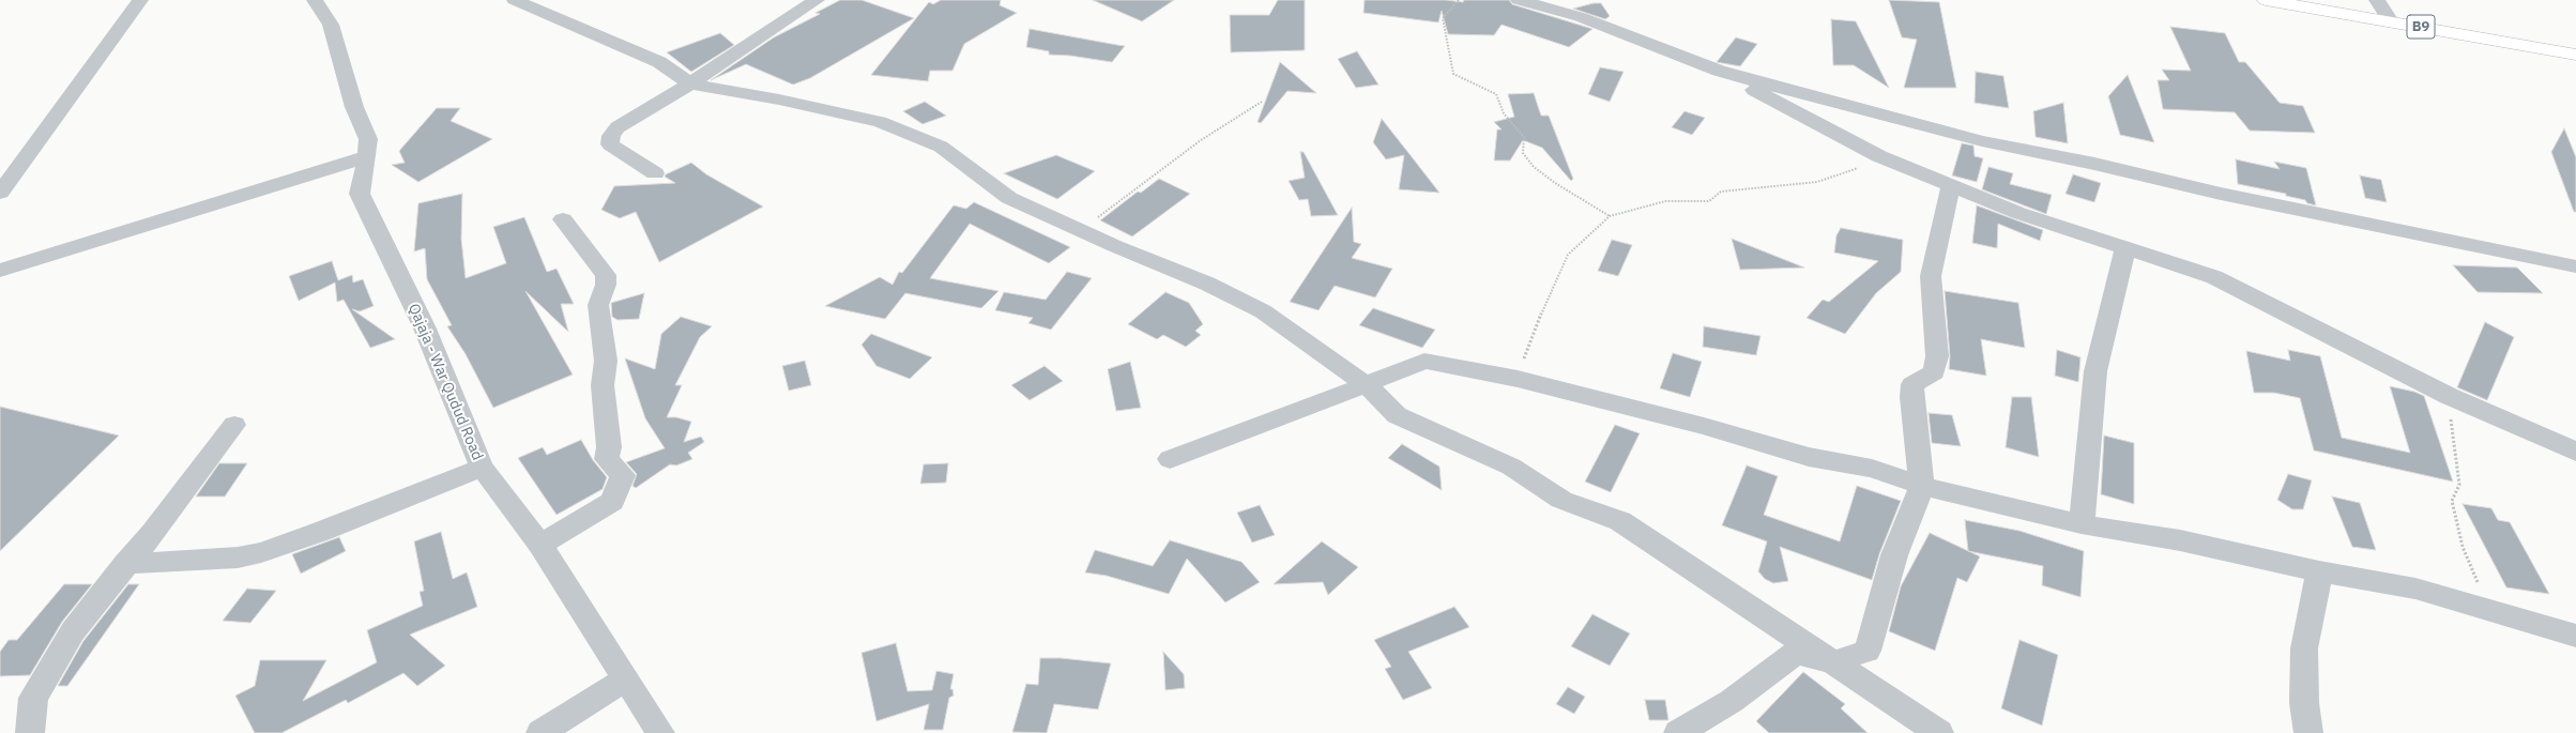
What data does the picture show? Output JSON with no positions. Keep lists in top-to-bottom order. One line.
{"streets":{"highway":["B9"],"street":["Qajaja - War Qudud Road"]}}
